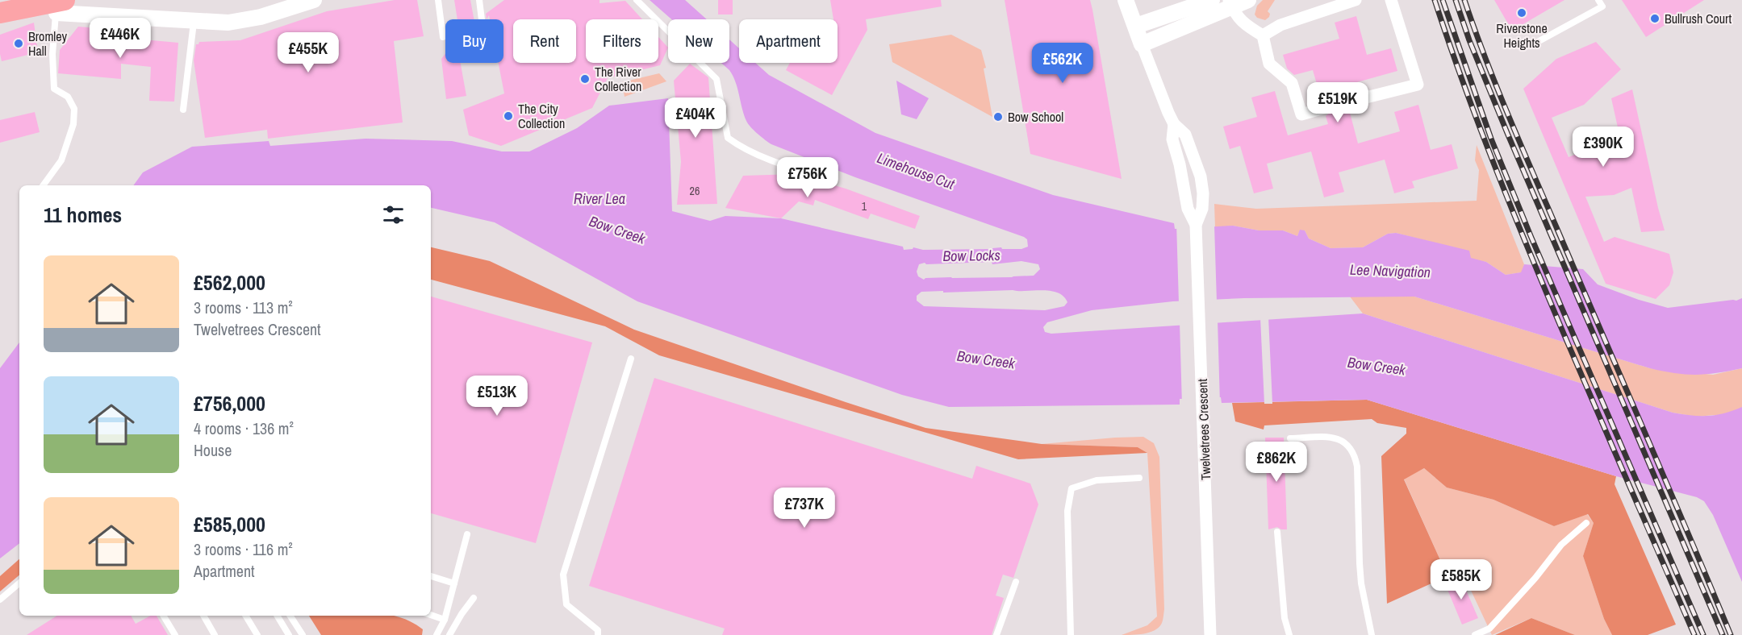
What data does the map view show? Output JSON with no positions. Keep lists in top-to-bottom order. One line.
{"streets":{"street":["Twelvetrees Crescent"]},"water":["Limehouse Cut","River Lea","Bow Creek","Bow Locks","Lee Navigation"],"places":["Riverstone Heights","Bullrush Court","Bromley Hall","The River Collection","The City Collection","Bow School"],"house_numbers":["26","1"],"page":{"price":["£446K","£455K","£562K","£519K","£404K","£390K","£756K","£513K","£862K","£737K","£585K"],"chip":["Buy","Rent","Filters","New","Apartment"],"heading":"11 homes","list":[{"name":"£562,000","note":"3 rooms · 113 m² · Twelvetrees Crescent"},{"name":"£756,000","note":"4 rooms · 136 m² · House"},{"name":"£585,000","note":"3 rooms · 116 m² · Apartment"}]}}
